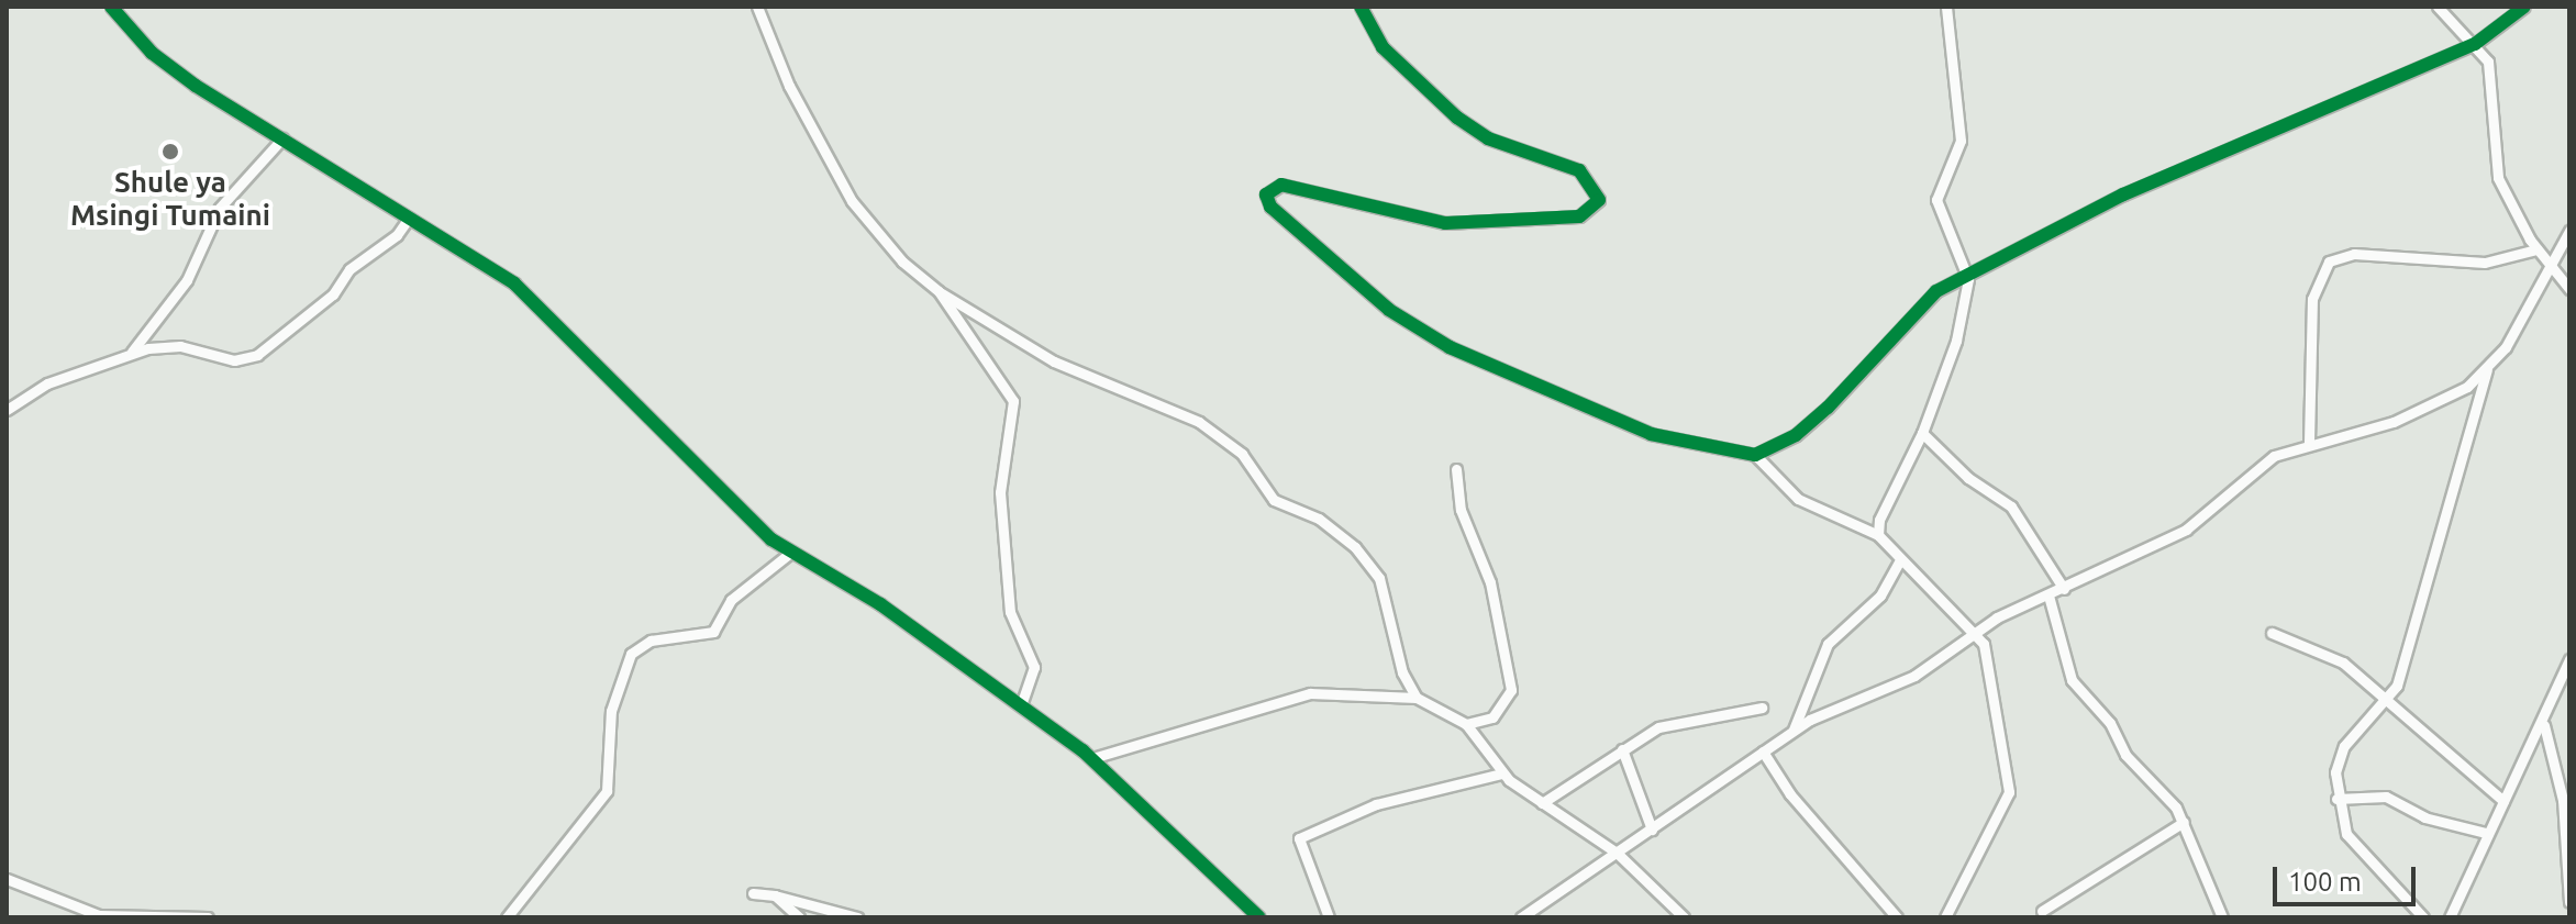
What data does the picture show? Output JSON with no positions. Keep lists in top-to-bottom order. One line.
{"places":["Shule ya Msingi Tumaini"],"scale_bar":"100 m"}
